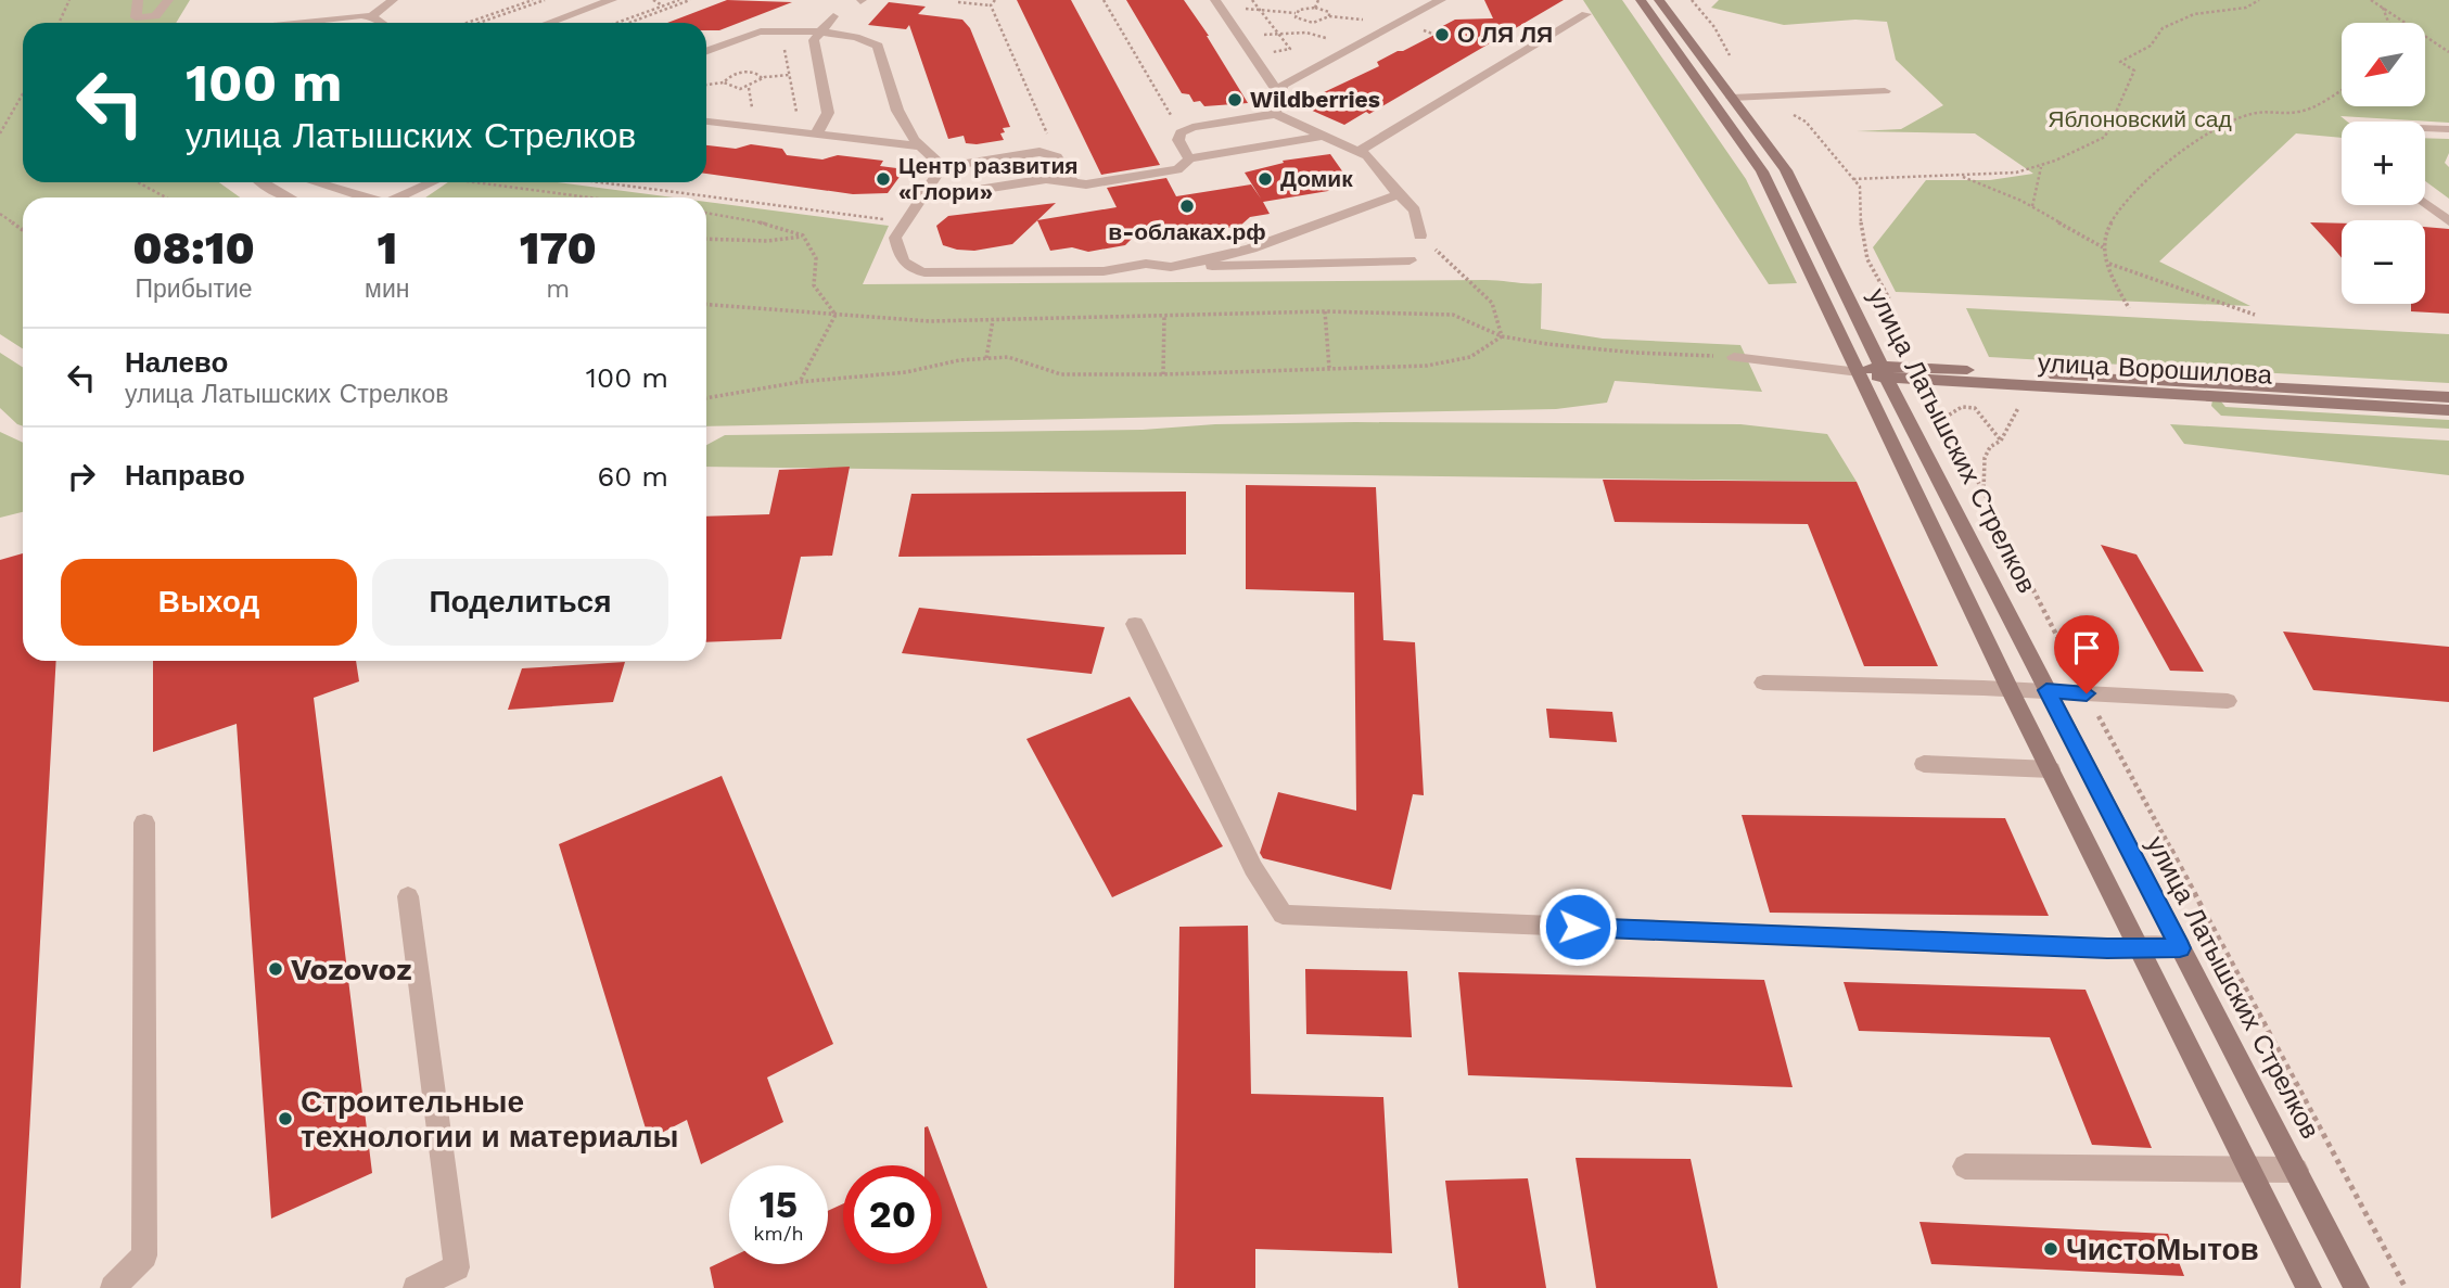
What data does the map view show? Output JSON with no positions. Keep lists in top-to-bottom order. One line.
{"streets":{"street":["улица Ворошилова","улица Латышских Стрелков"]},"crossings":[["улица Ворошилова","улица Латышских Стрелков"]],"parks":["Яблоновский сад"],"places":["О ЛЯ ЛЯ","Wildberries","Центр развития «Глори»","Домик","в-облаках.рф","Vozovoz","Строительные технологии и материалы","ЧистоМытов"],"north":"bottom left","page":{"map_buttons":["+","−"],"turn":["100 m","улица Латышских Стрелков"],"eta":["08:10","Прибытие","1","мин","170","m"],"list":[{"name":"Налево","note":"улица Латышских Стрелков","value":"100 m"},{"name":"Направо","value":"60 m"}],"buttons":["Выход","Поделиться"],"speed":"15 km/h","limit":"20"}}
